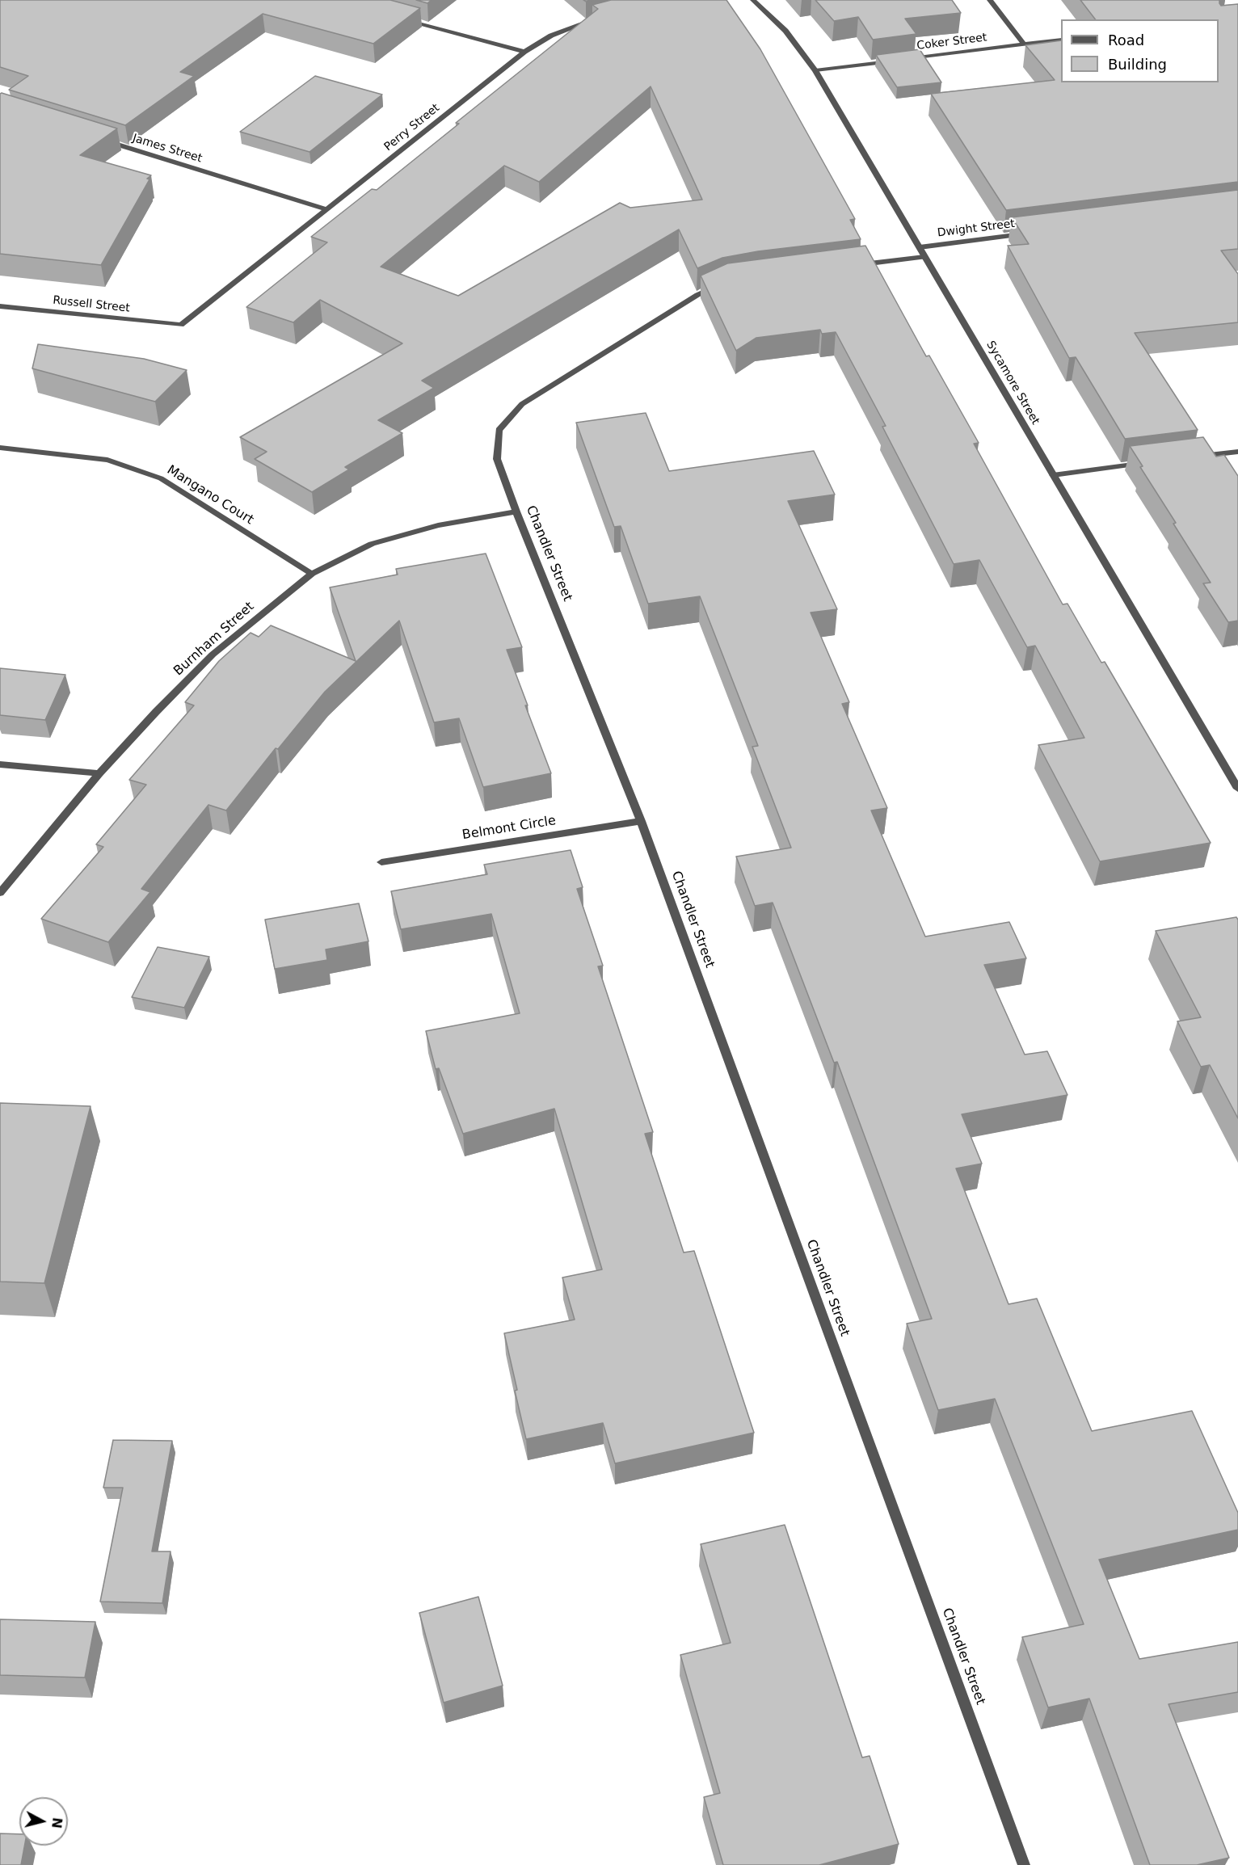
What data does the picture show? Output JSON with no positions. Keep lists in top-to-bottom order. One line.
{"streets":{"street":["Coker Street","Perry Street","James Street","Dwight Street","Russell Street","Sycamore Street","Mangano Court","Chandler Street","Burnham Street","Belmont Circle"]},"crossings":[["Perry Street","James Street"],["Perry Street","Russell Street"],["Dwight Street","Sycamore Street"],["Mangano Court","Burnham Street"],["Chandler Street","Burnham Street"],["Chandler Street","Belmont Circle"]],"legend":["Road","Building"],"north":"right"}
